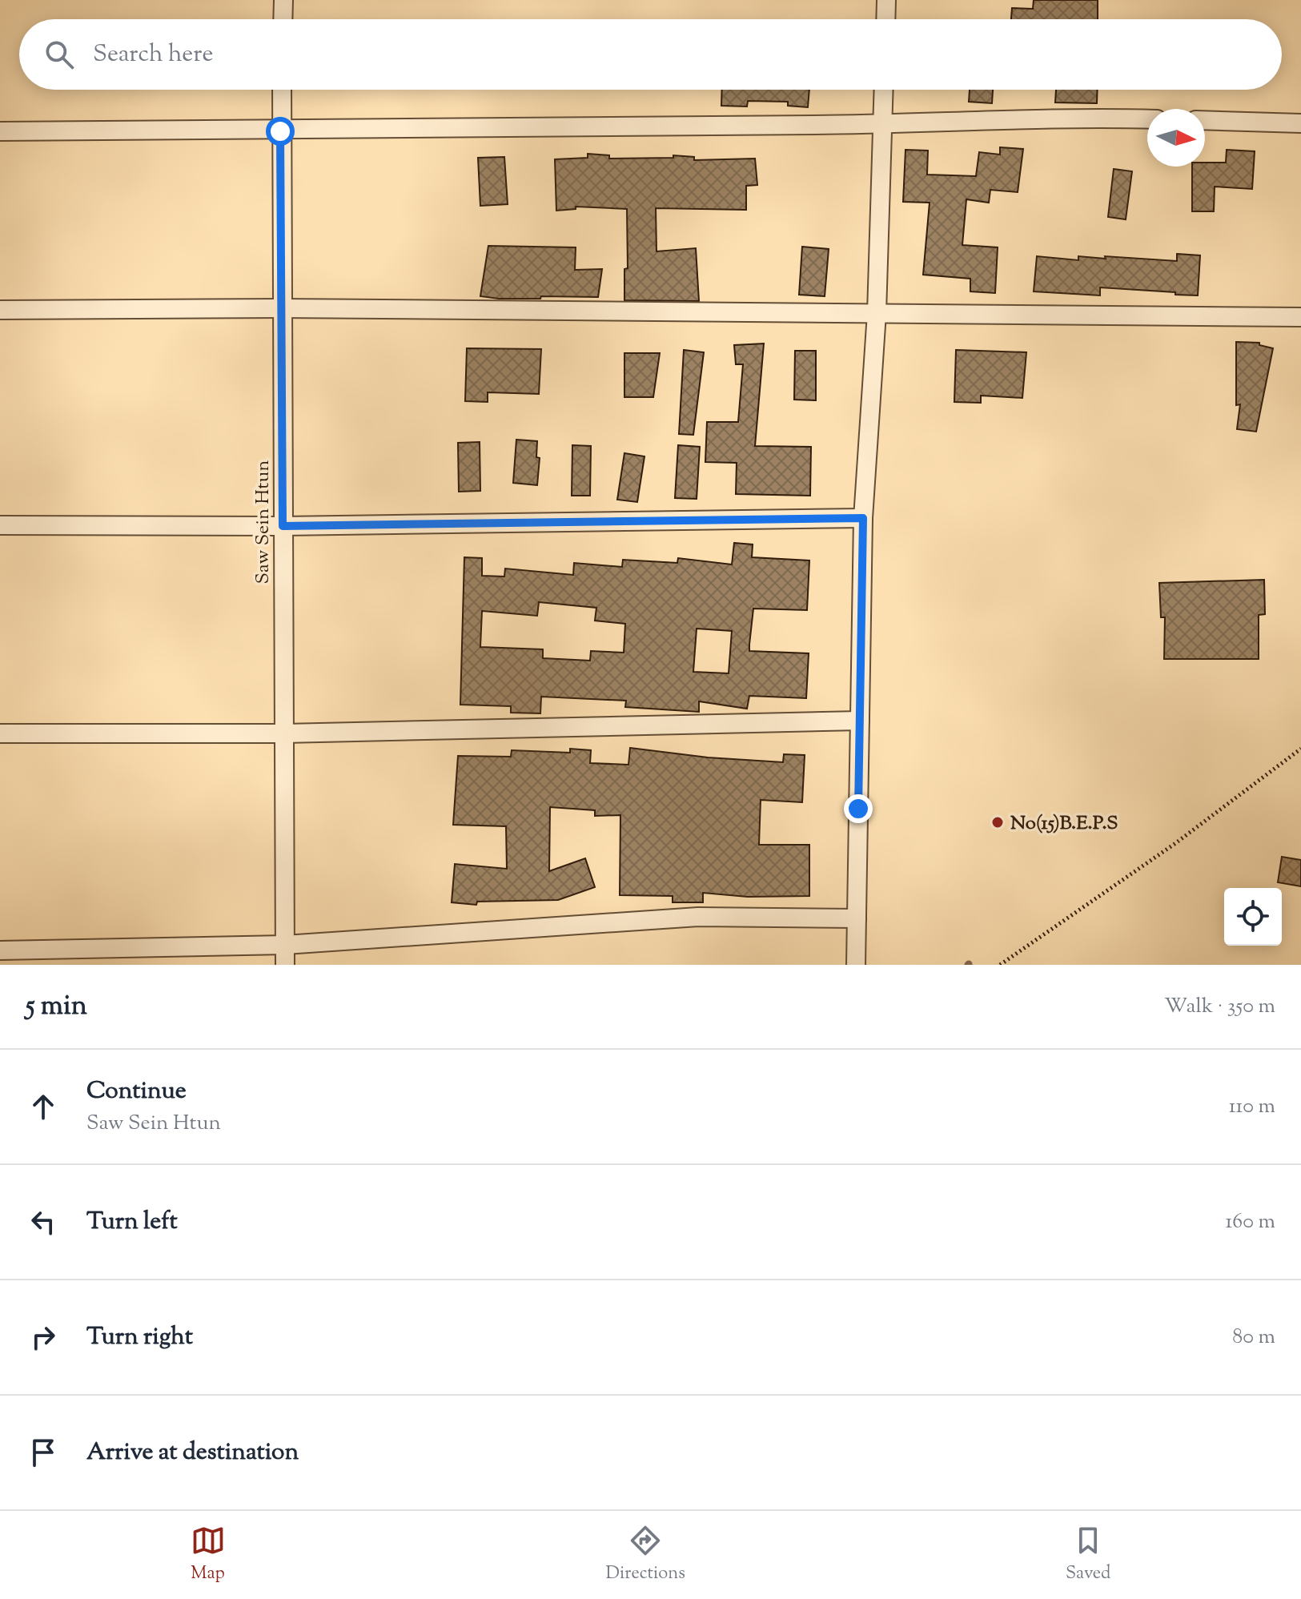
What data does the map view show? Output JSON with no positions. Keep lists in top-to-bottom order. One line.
{"streets":{"street":["Saw Sein Htun"]},"places":["No(15)B.E.P.S"],"north":"right","page":{"search":"Search here","heading":["5 min","Walk · 350 m"],"list":[["Continue","Saw Sein Htun","110 m"],["Turn left","160 m"],["Turn right","80 m"],"Arrive at destination"],"nav":["Map","Directions","Saved"]}}
